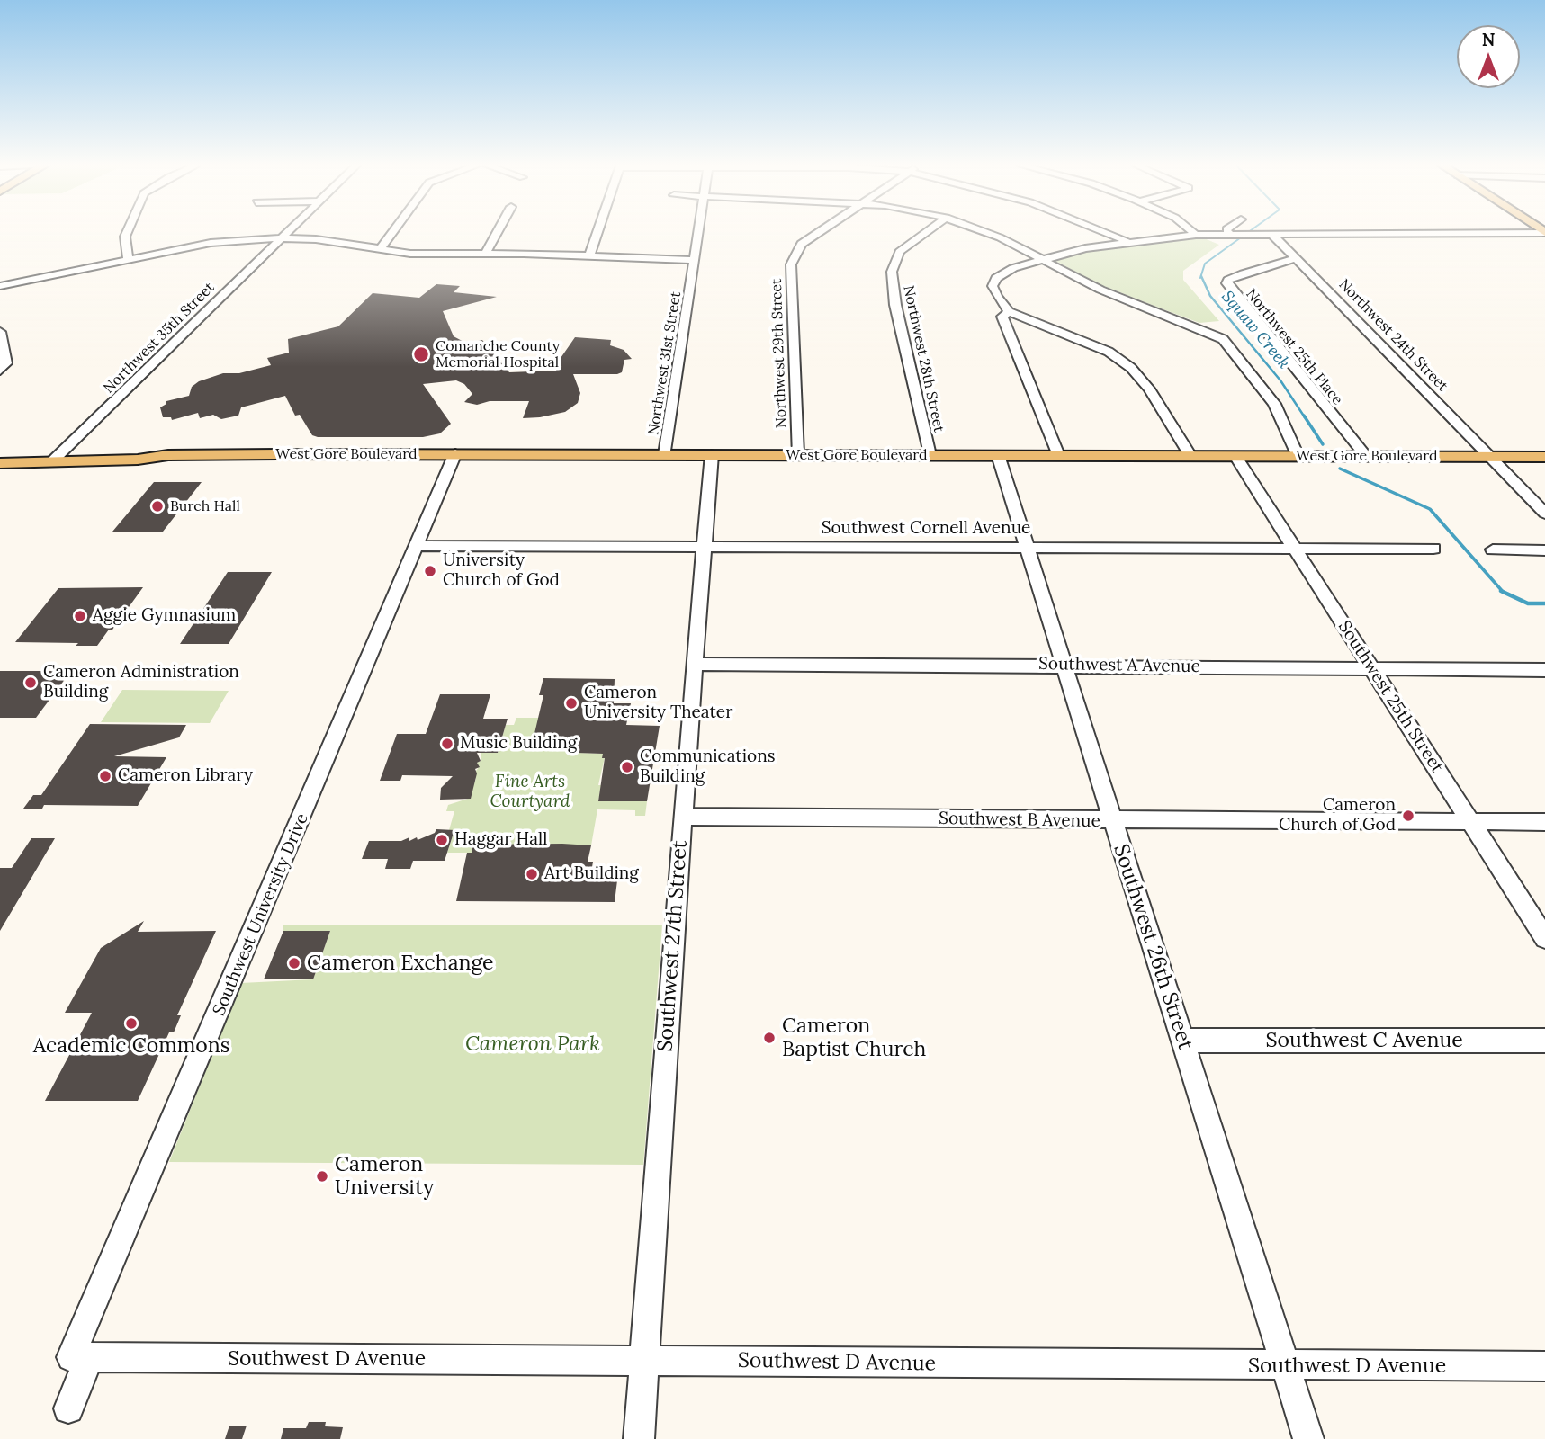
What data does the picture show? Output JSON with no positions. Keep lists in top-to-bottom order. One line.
{"streets":{"main road":["West Gore Boulevard"],"street":["Northwest 24th Street","Northwest 35th Street","Northwest 25th Place","Northwest 29th Street","Northwest 28th Street","Northwest 31st Street","Southwest Cornell Avenue","Southwest A Avenue","Southwest 25th Street","Southwest B Avenue","Southwest University Drive","Southwest 27th Street","Southwest 26th Street","Southwest C Avenue","Southwest D Avenue"]},"crossings":[["Northwest 24th Street","Northwest 25th Place"],["Northwest 24th Street","West Gore Boulevard"],["Northwest 35th Street","West Gore Boulevard"],["Northwest 25th Place","West Gore Boulevard"],["Northwest 29th Street","West Gore Boulevard"],["Northwest 28th Street","West Gore Boulevard"],["Northwest 31st Street","West Gore Boulevard"],["West Gore Boulevard","Southwest 25th Street"],["West Gore Boulevard","Southwest University Drive"],["West Gore Boulevard","Southwest 27th Street"],["West Gore Boulevard","Southwest 26th Street"],["Southwest Cornell Avenue","Southwest 25th Street"],["Southwest Cornell Avenue","Southwest University Drive"],["Southwest Cornell Avenue","Southwest 27th Street"],["Southwest Cornell Avenue","Southwest 26th Street"],["Southwest A Avenue","Southwest 25th Street"],["Southwest A Avenue","Southwest 27th Street"],["Southwest A Avenue","Southwest 26th Street"],["Southwest 25th Street","Southwest B Avenue"],["Southwest B Avenue","Southwest 27th Street"],["Southwest B Avenue","Southwest 26th Street"],["Southwest University Drive","Southwest D Avenue"],["Southwest 27th Street","Southwest D Avenue"],["Southwest 26th Street","Southwest C Avenue"],["Southwest 26th Street","Southwest D Avenue"]],"water":["Squaw Creek"],"parks":["Fine Arts Courtyard","Cameron Park"],"places":["Comanche County Memorial Hospital","Burch Hall","University Church of God","Aggie Gymnasium","Cameron Administration Building","Cameron University Theater","Music Building","Communications Building","Cameron Library","Cameron Church of God","Haggar Hall","Art Building","Cameron Exchange","Academic Commons","Cameron Baptist Church","Cameron University"],"north":"top"}
